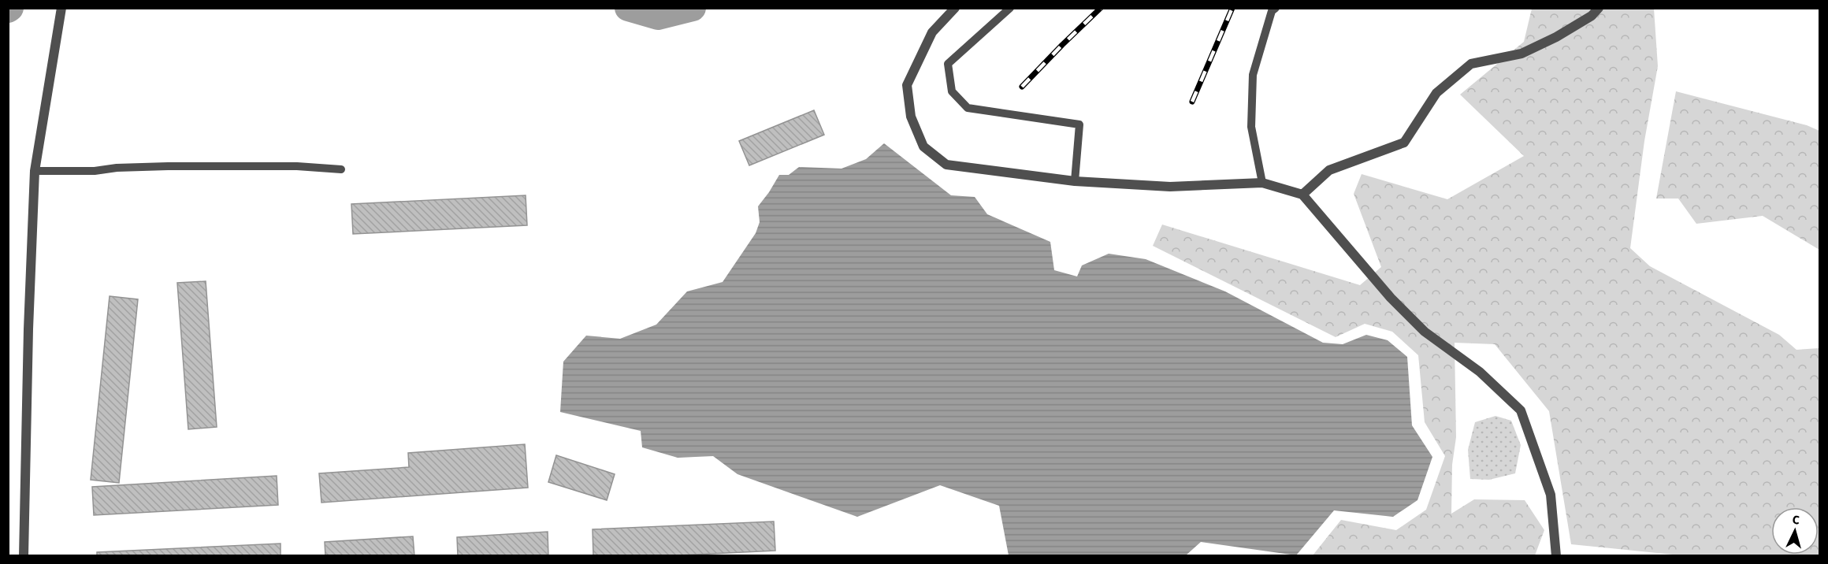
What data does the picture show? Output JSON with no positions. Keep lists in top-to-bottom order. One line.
{"north":"top"}
